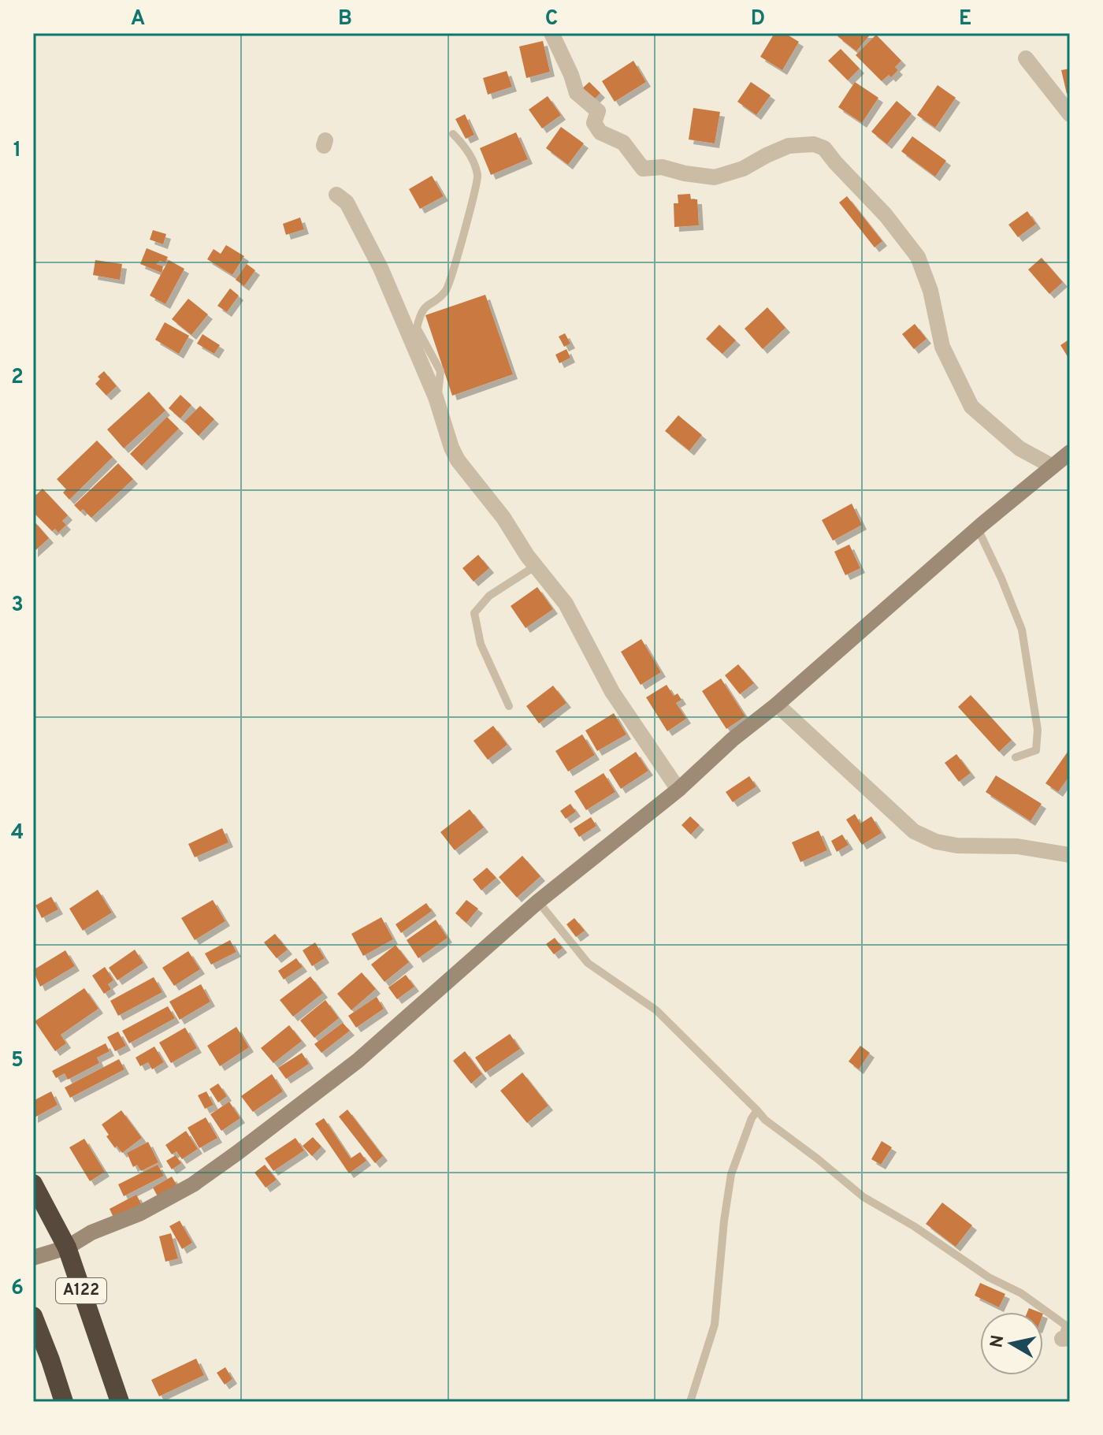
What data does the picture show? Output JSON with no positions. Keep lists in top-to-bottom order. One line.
{"streets":{"highway":["A122"]},"north":"left","grid":{"columns":["A","B","C","D","E"],"rows":["1","2","3","4","5","6"]}}
